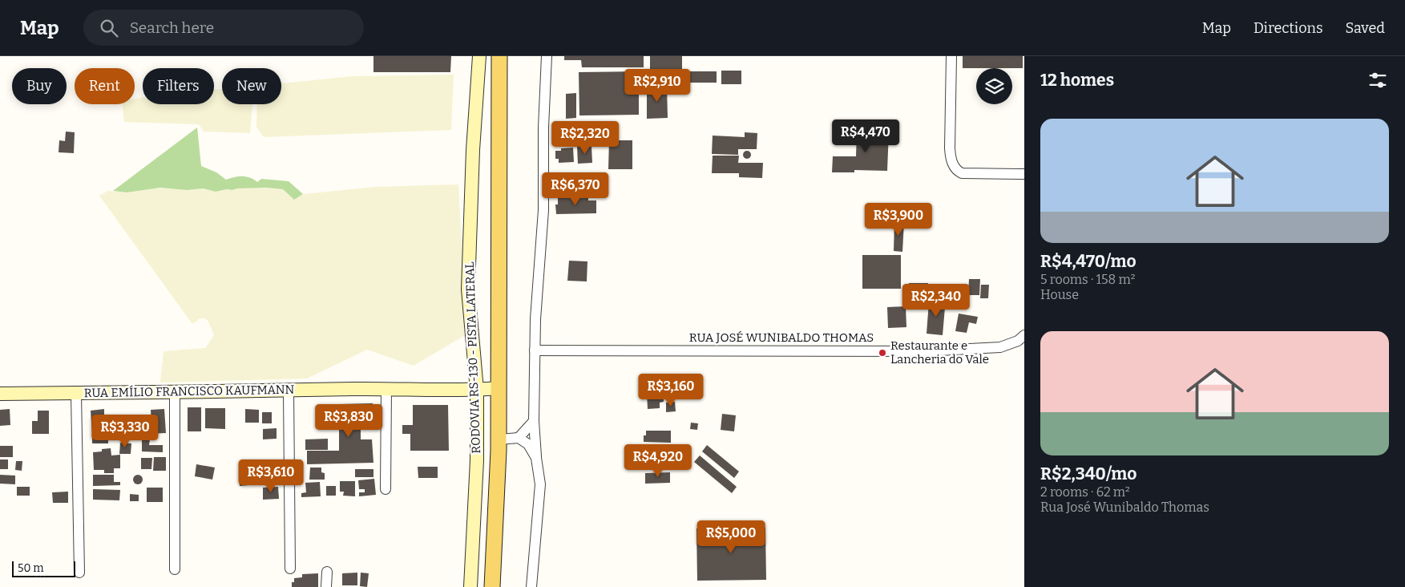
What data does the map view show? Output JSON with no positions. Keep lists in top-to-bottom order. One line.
{"streets":{"street":["RUA JOSÉ WUNIBALDO THOMAS","RODOVIA RS-130 - PISTA LATERAL","RUA EMÍLIO FRANCISCO KAUFMANN"]},"crossings":[["RODOVIA RS-130 - PISTA LATERAL","RUA EMÍLIO FRANCISCO KAUFMANN"]],"places":["Restaurante e Lancheria do Vale"],"scale_bar":"50 m","page":{"header":"Map","search":"Search here","nav":["Map","Directions","Saved"],"heading":"12 homes","chip":["Buy","Rent","Filters","New"],"price":["R$2,910","R$4,470","R$2,320","R$6,370","R$3,900","R$2,340","R$3,160","R$3,830","R$3,330","R$4,920","R$3,610","R$5,000"],"list":[{"name":"R$4,470/mo","note":"5 rooms · 158 m² · House"},{"name":"R$2,340/mo","note":"2 rooms · 62 m² · Rua José Wunibaldo Thomas"}],"scale":"50 m"}}
